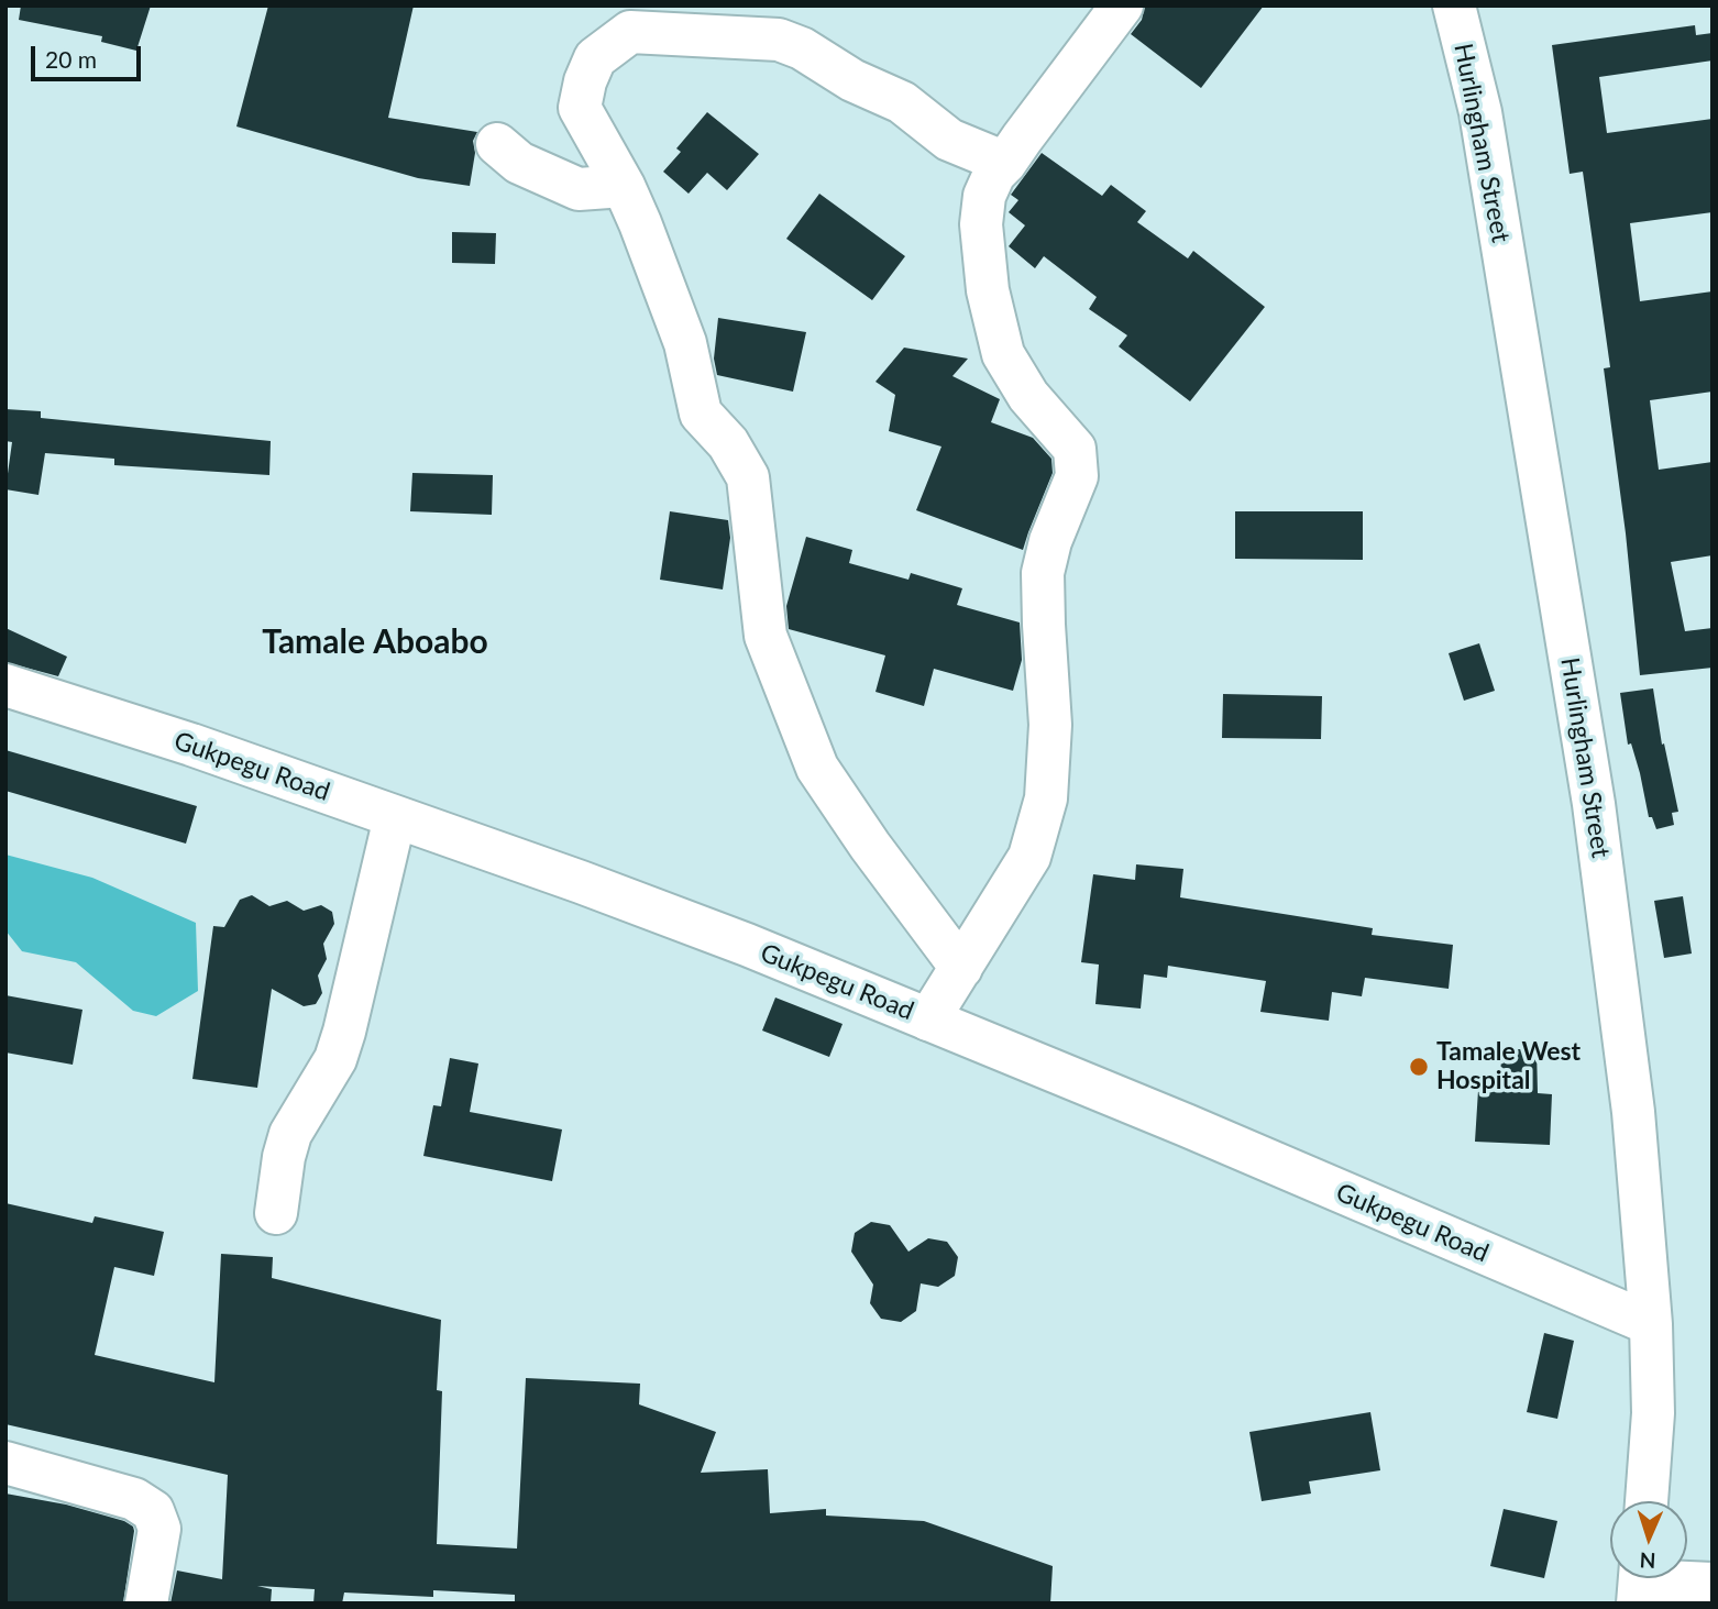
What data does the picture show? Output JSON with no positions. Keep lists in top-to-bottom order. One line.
{"streets":{"street":["Hurlingham Street","Gukpegu Road"]},"crossings":[["Hurlingham Street","Gukpegu Road"]],"districts":["Tamale Aboabo"],"places":["Tamale West Hospital"],"scale_bar":"20 m","north":"bottom"}
